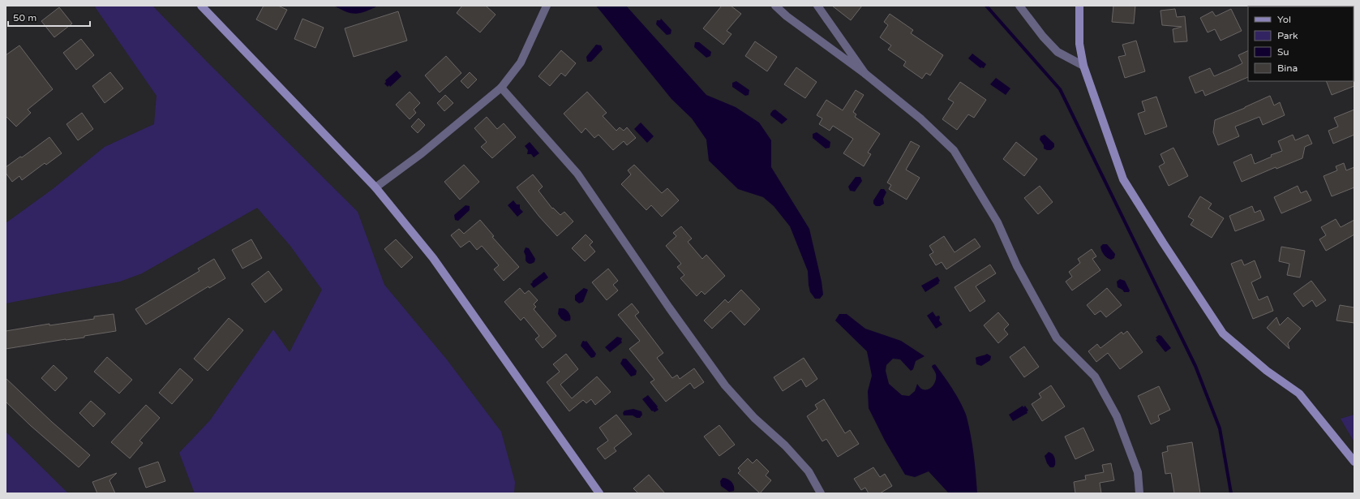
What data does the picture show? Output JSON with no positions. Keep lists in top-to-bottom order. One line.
{"legend":["Yol","Park","Su","Bina"],"scale_bar":"50 m"}
